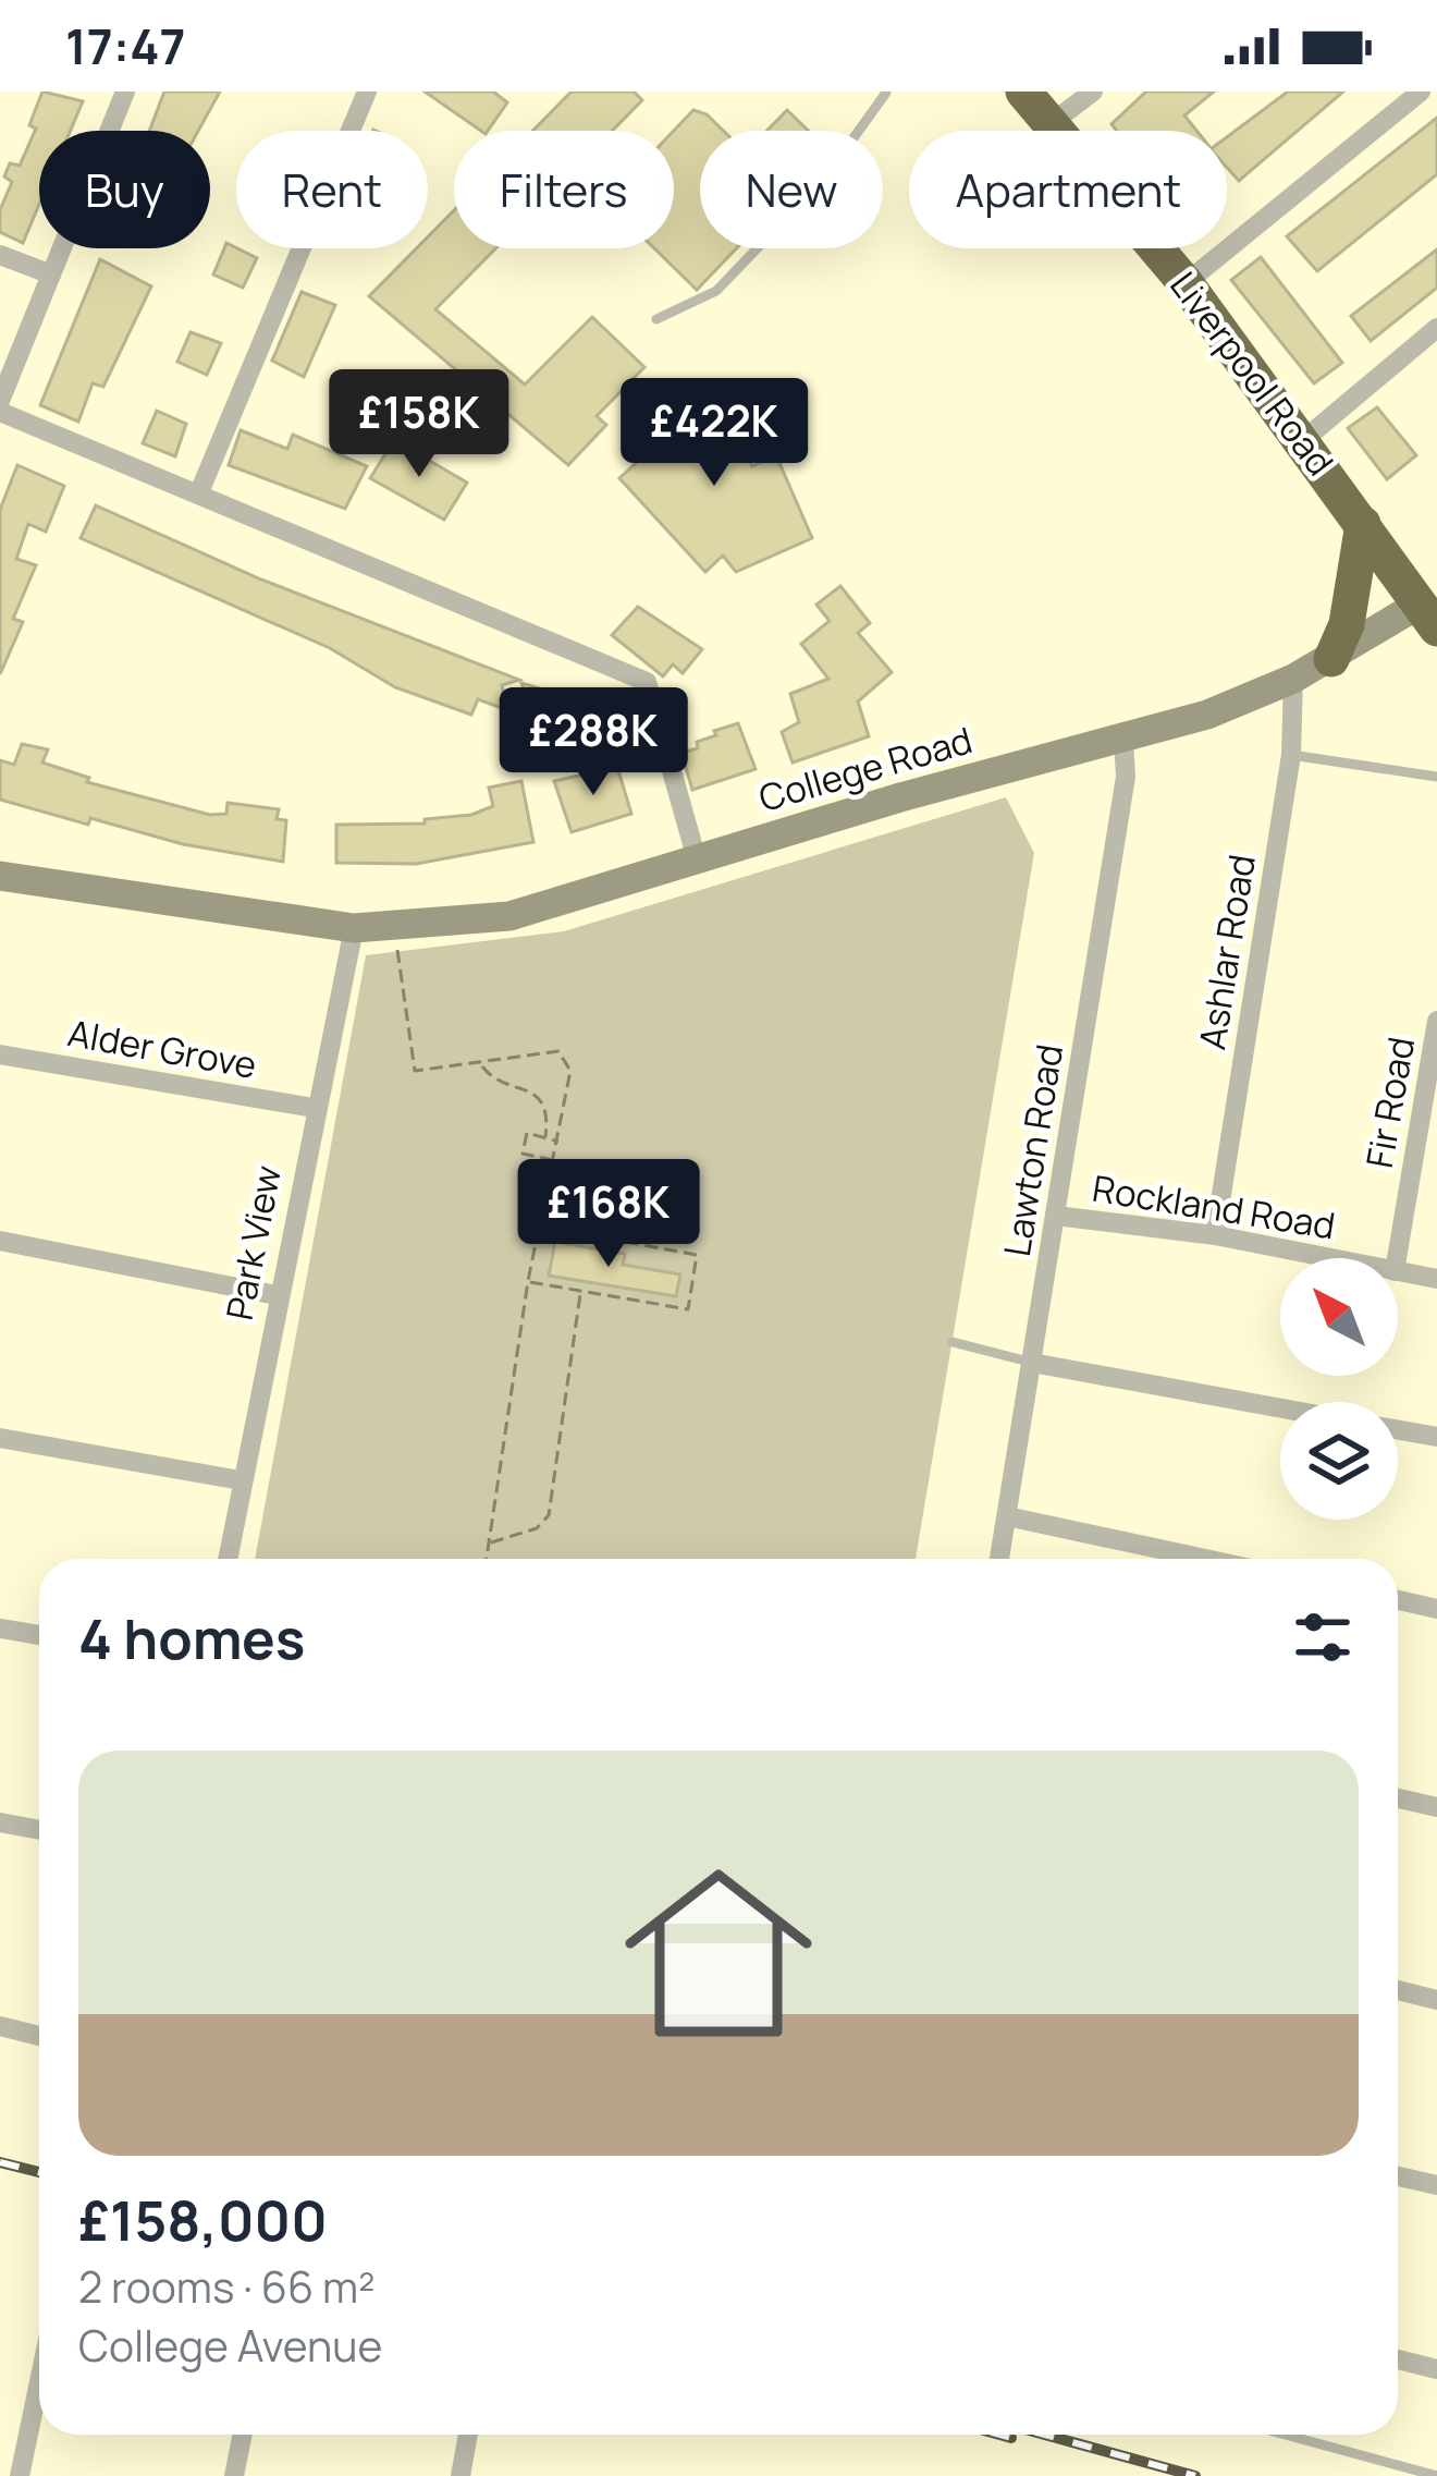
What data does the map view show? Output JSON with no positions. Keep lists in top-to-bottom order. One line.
{"streets":{"highway":["Liverpool Road"],"street":["College Road","Ashlar Road","Alder Grove","Fir Road","Lawton Road","Rockland Road","Park View"]},"crossings":[["Liverpool Road","College Road"],["College Road","Ashlar Road"],["College Road","Lawton Road"],["College Road","Park View"],["Ashlar Road","Rockland Road"],["Alder Grove","Park View"],["Lawton Road","Rockland Road"]],"north":"top left","page":{"status":"17:47","chip":["Buy","Rent","Filters","New","Apartment"],"price":["£158K","£422K","£288K","£168K"],"heading":"4 homes","list":[{"name":"£158,000","note":"2 rooms · 66 m² · College Avenue"}]}}
